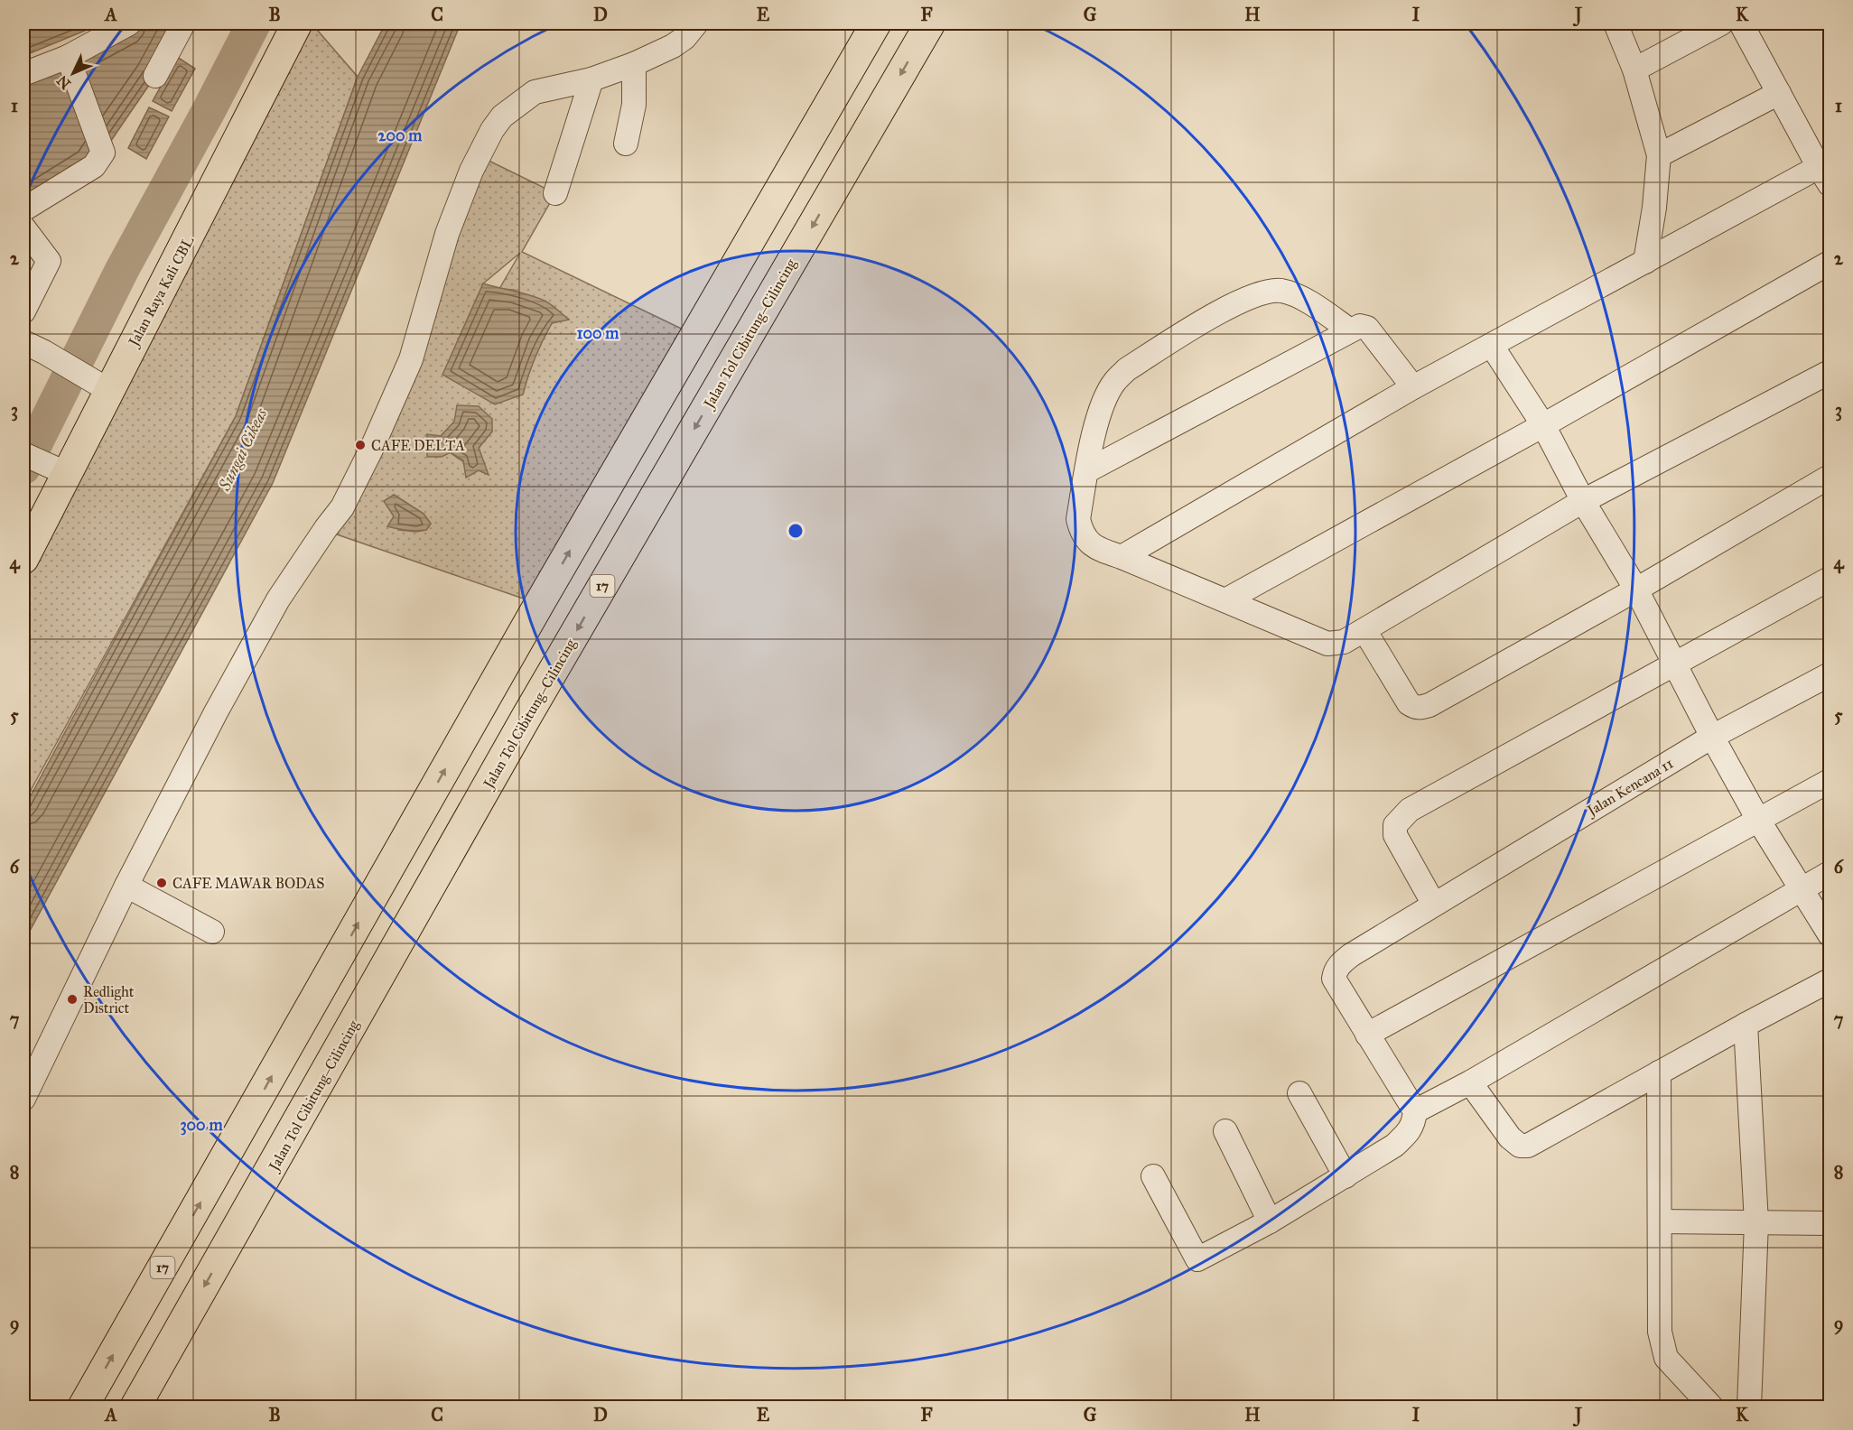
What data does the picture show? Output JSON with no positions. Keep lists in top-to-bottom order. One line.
{"streets":{"main road":["Jalan Raya Kali CBL","Jalan Tol Cibitung–Cilincing","17"],"street":["Jalan Kencana 11"]},"water":["Sungai Cikeas"],"places":["CAFE DELTA","CAFE MAWAR BODAS","Redlight District"],"north":"bottom left","grid":{"columns":["A","B","C","D","E","F","G","H","I","J","K"],"rows":["1","2","3","4","5","6","7","8","9"]},"rings":["200 m","100 m","300 m"]}
